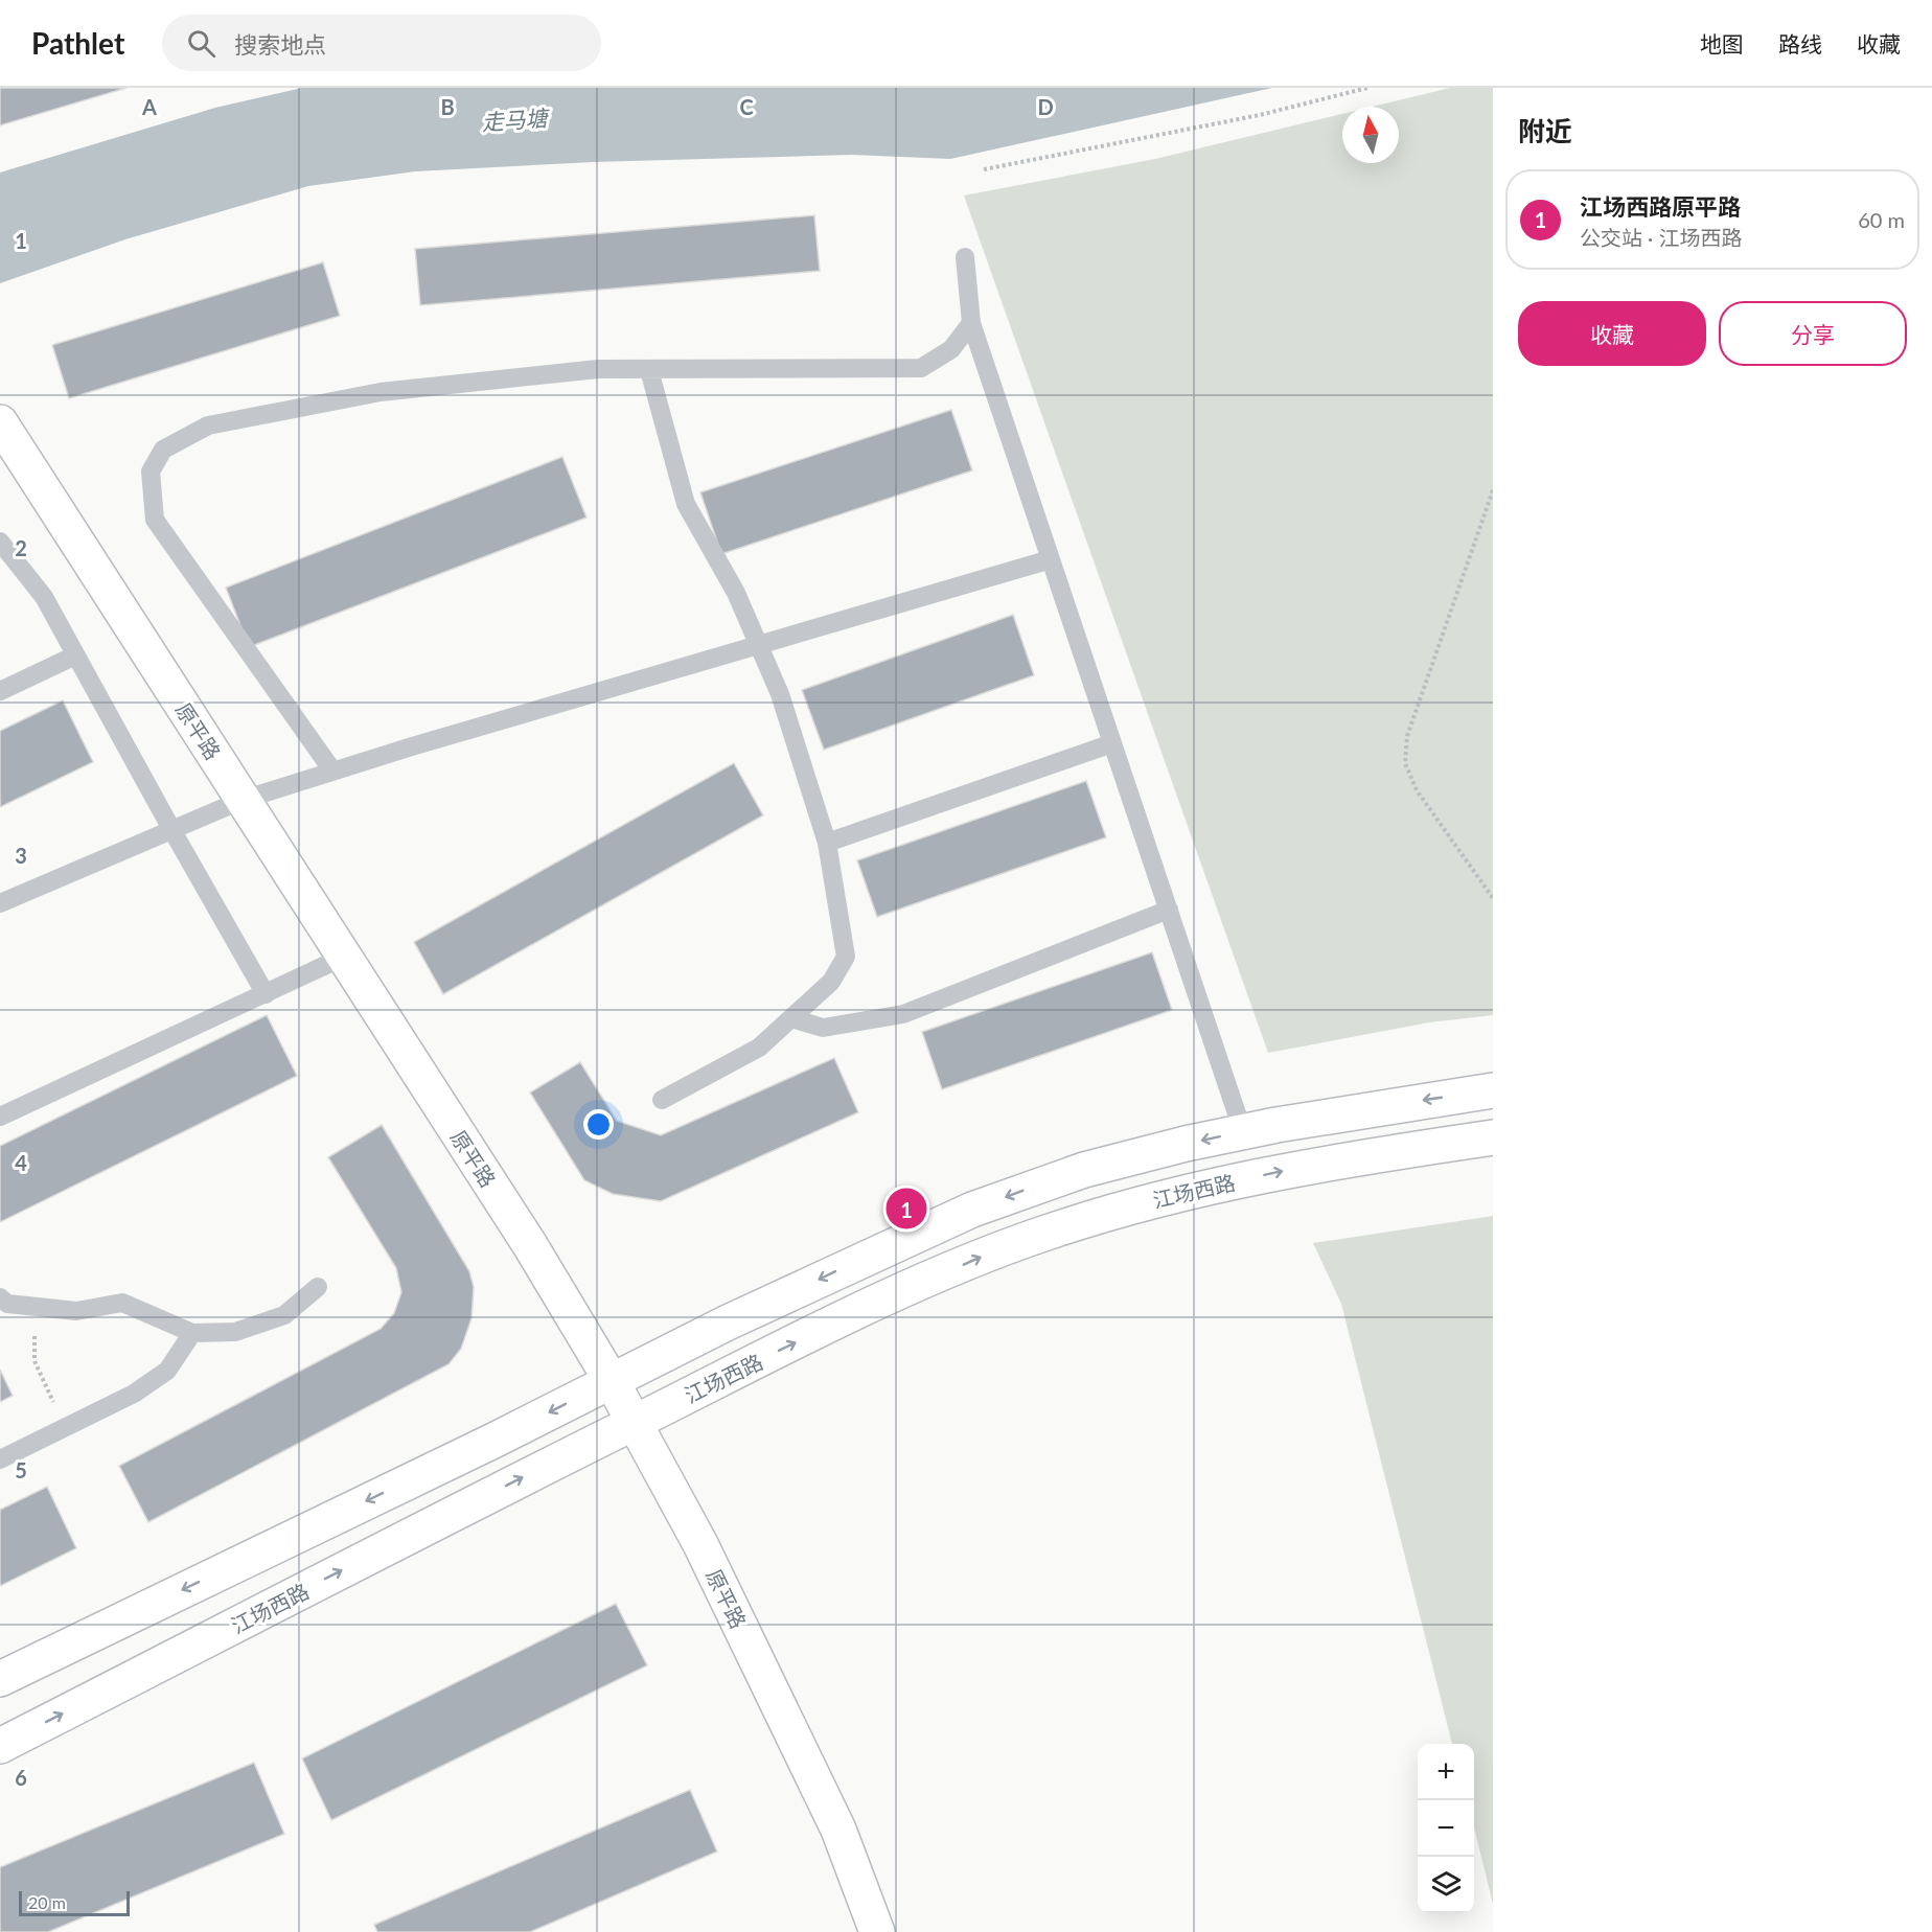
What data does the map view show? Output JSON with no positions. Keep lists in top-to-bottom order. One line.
{"streets":{"main road":["原平路","江场西路"]},"crossings":[["原平路","江场西路"]],"water":["走马塘"],"scale_bar":"20 m","north":"top","page":{"header":"Pathlet","search":"搜索地点","nav":["地图","路线","收藏"],"heading":"附近","list":[{"mark":"1","name":"江场西路原平路","note":"公交站 · 江场西路","value":"60 m"}],"buttons":["收藏","分享"],"pins":"1","map_buttons":["+","−"],"scale":"20 m"},"grid":{"columns":["A","B","C","D"],"rows":["1","2","3","4","5","6"]}}
